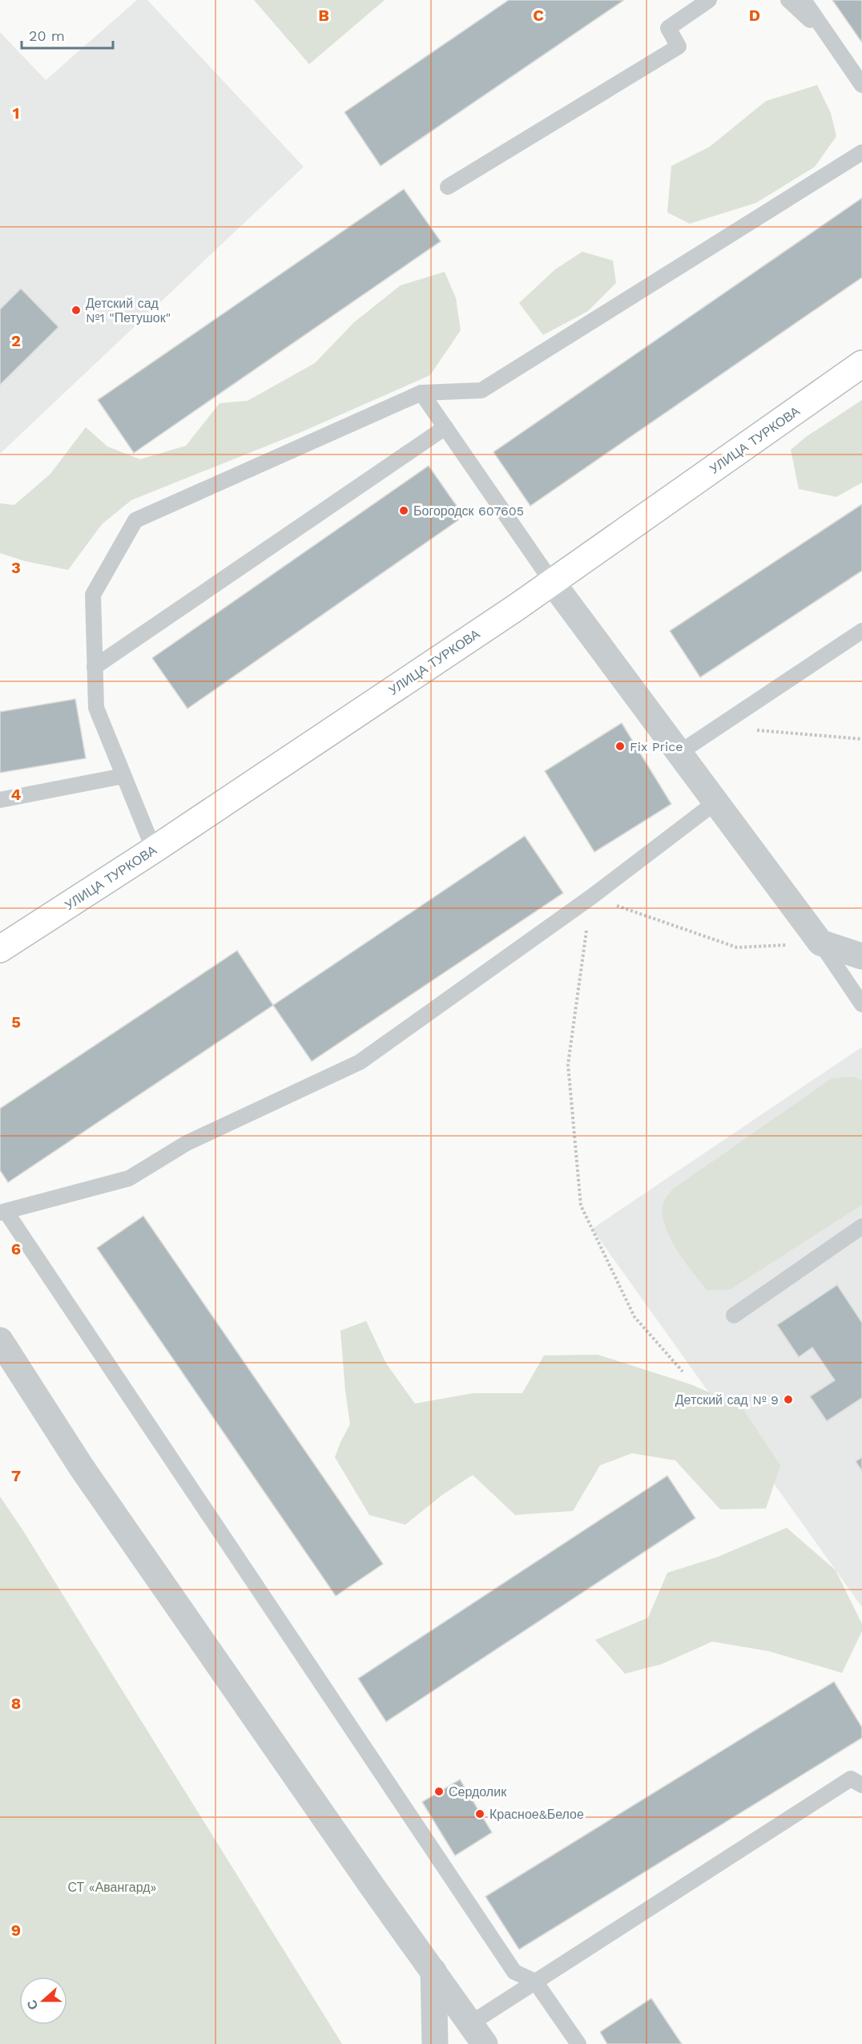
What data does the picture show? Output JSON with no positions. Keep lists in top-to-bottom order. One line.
{"streets":{"street":["УЛИЦА ТУРКОВА"]},"parks":["СТ «Авангард»"],"places":["Детский сад №1 \"Петушок\"","Богородск 607605","Fix Price","Детский сад № 9","Сердолик","Красное&Белое"],"scale_bar":"20 m","north":"left","grid":{"columns":["B","C","D"],"rows":["1","2","3","4","5","6","7","8","9"]}}
